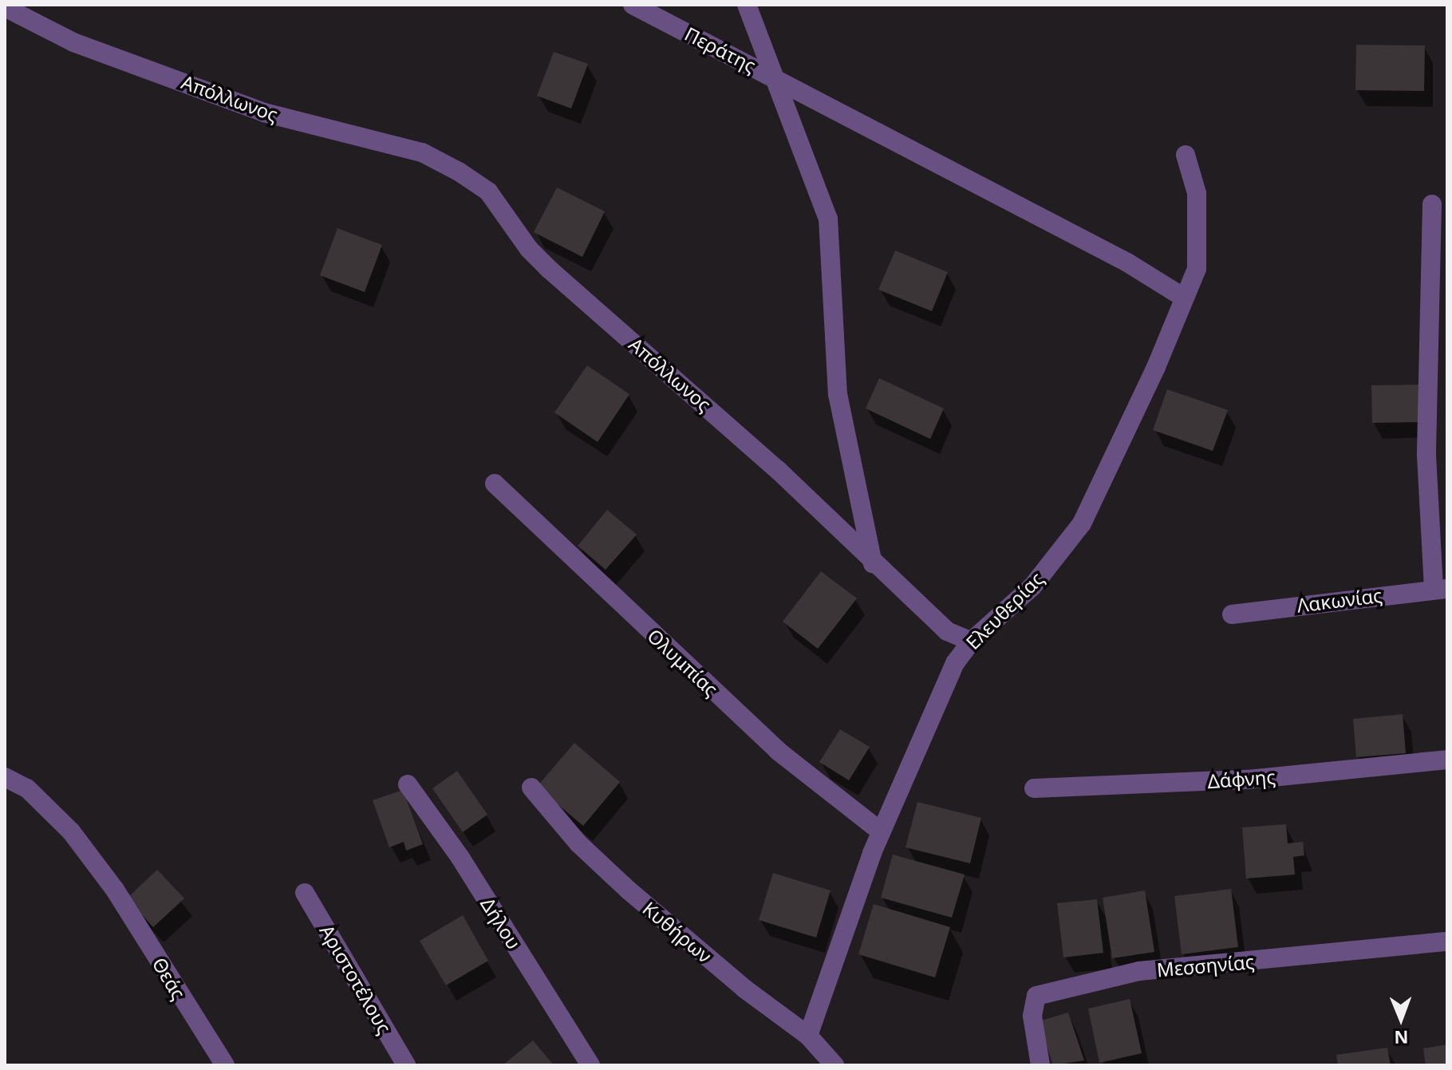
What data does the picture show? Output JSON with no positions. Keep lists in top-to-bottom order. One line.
{"streets":{"street":["Περάτης","Απόλλωνος","Λακωνίας","Ελευθερίας","Ολυμπίας","Δάφνης","Δήλου","Κυθήρων","Μεσσηνίας","Θεάς","Αριστοτέλους"]},"crossings":[["Περάτης","Ελευθερίας"],["Απόλλωνος","Ελευθερίας"],["Ελευθερίας","Ολυμπίας"],["Ελευθερίας","Κυθήρων"]],"north":"bottom"}
